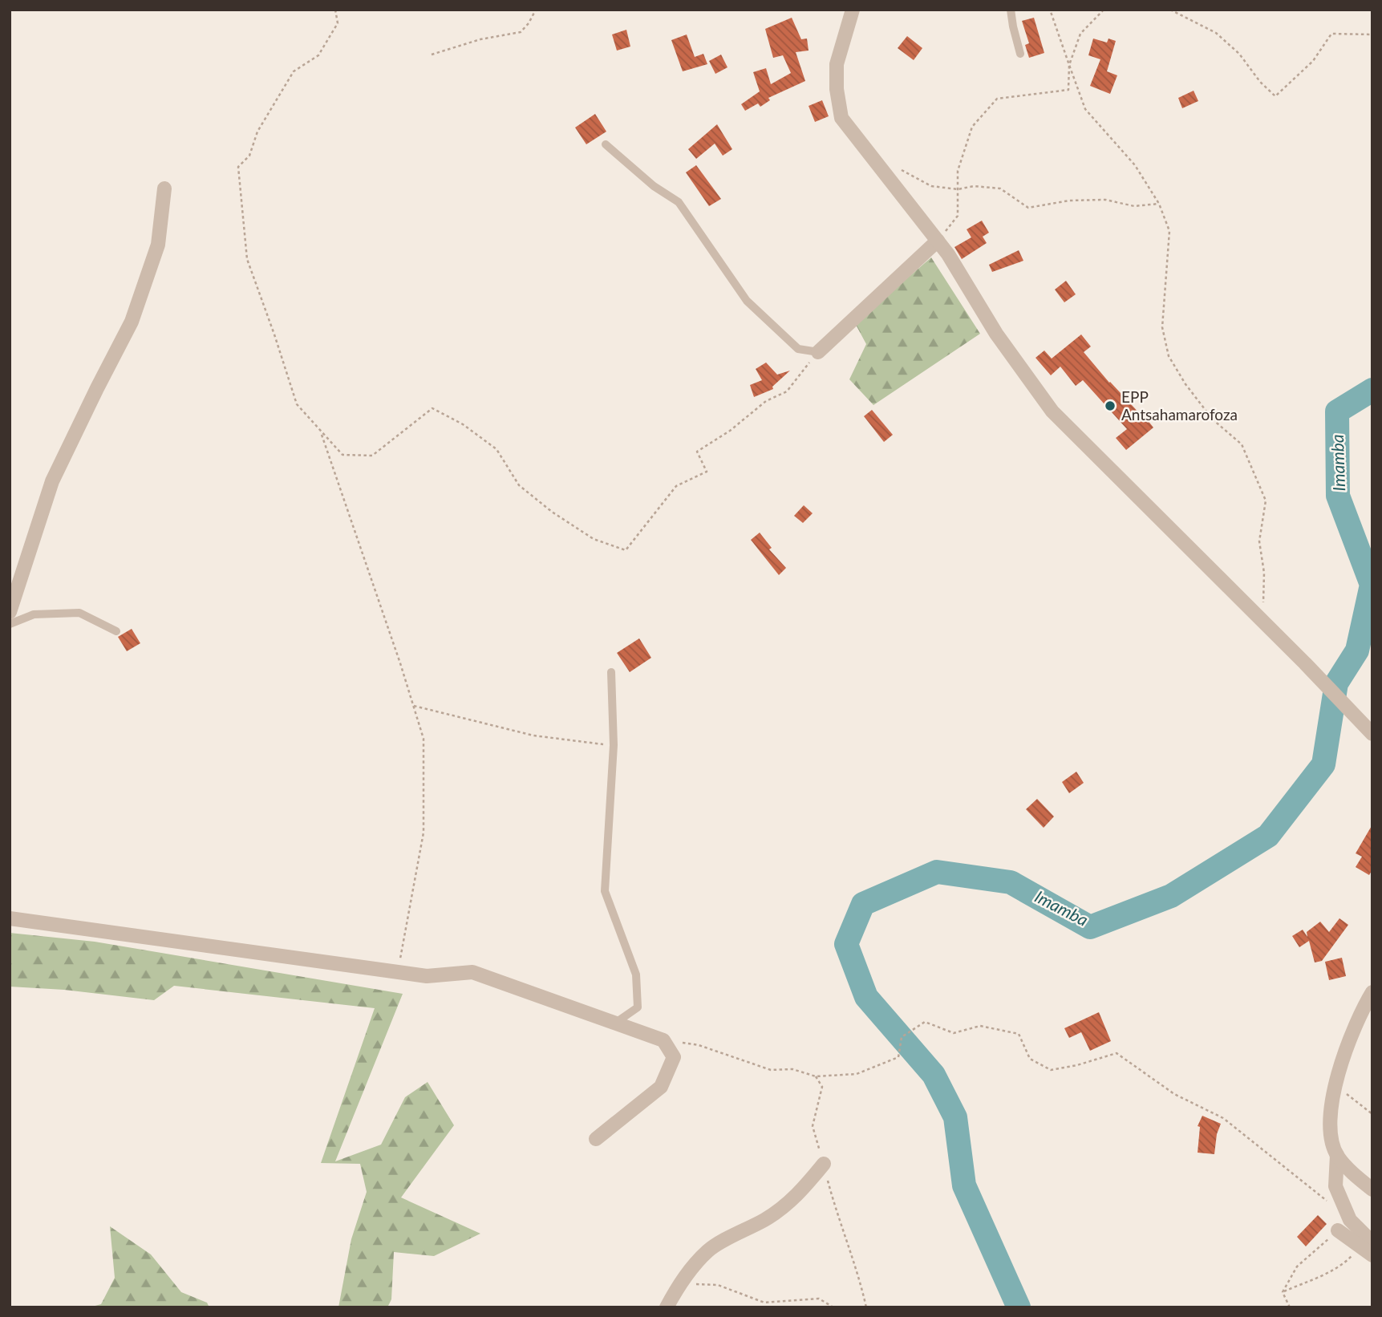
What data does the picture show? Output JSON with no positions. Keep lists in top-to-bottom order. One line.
{"water":["Imamba"],"places":["EPP Antsahamarofoza"]}
